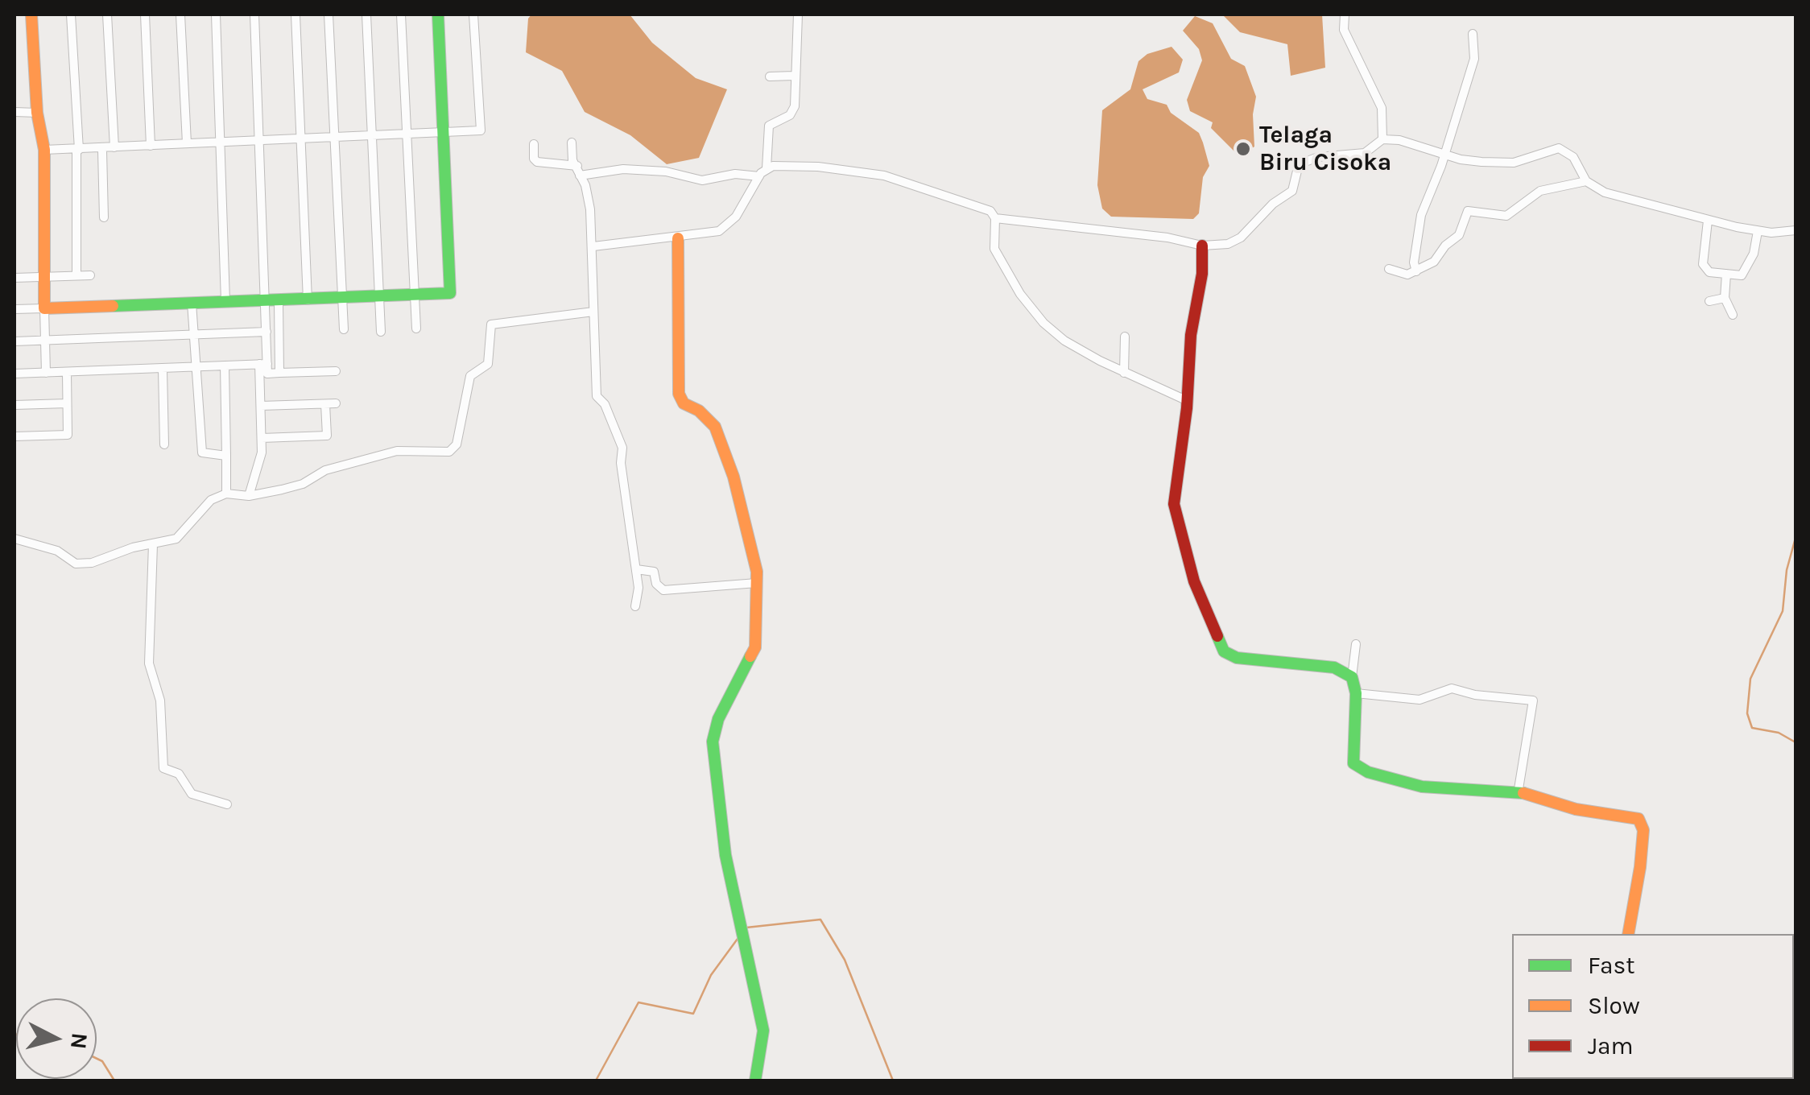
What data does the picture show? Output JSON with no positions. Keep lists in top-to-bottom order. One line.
{"places":["Telaga Biru Cisoka"],"legend":["Fast","Slow","Jam"],"north":"right"}
